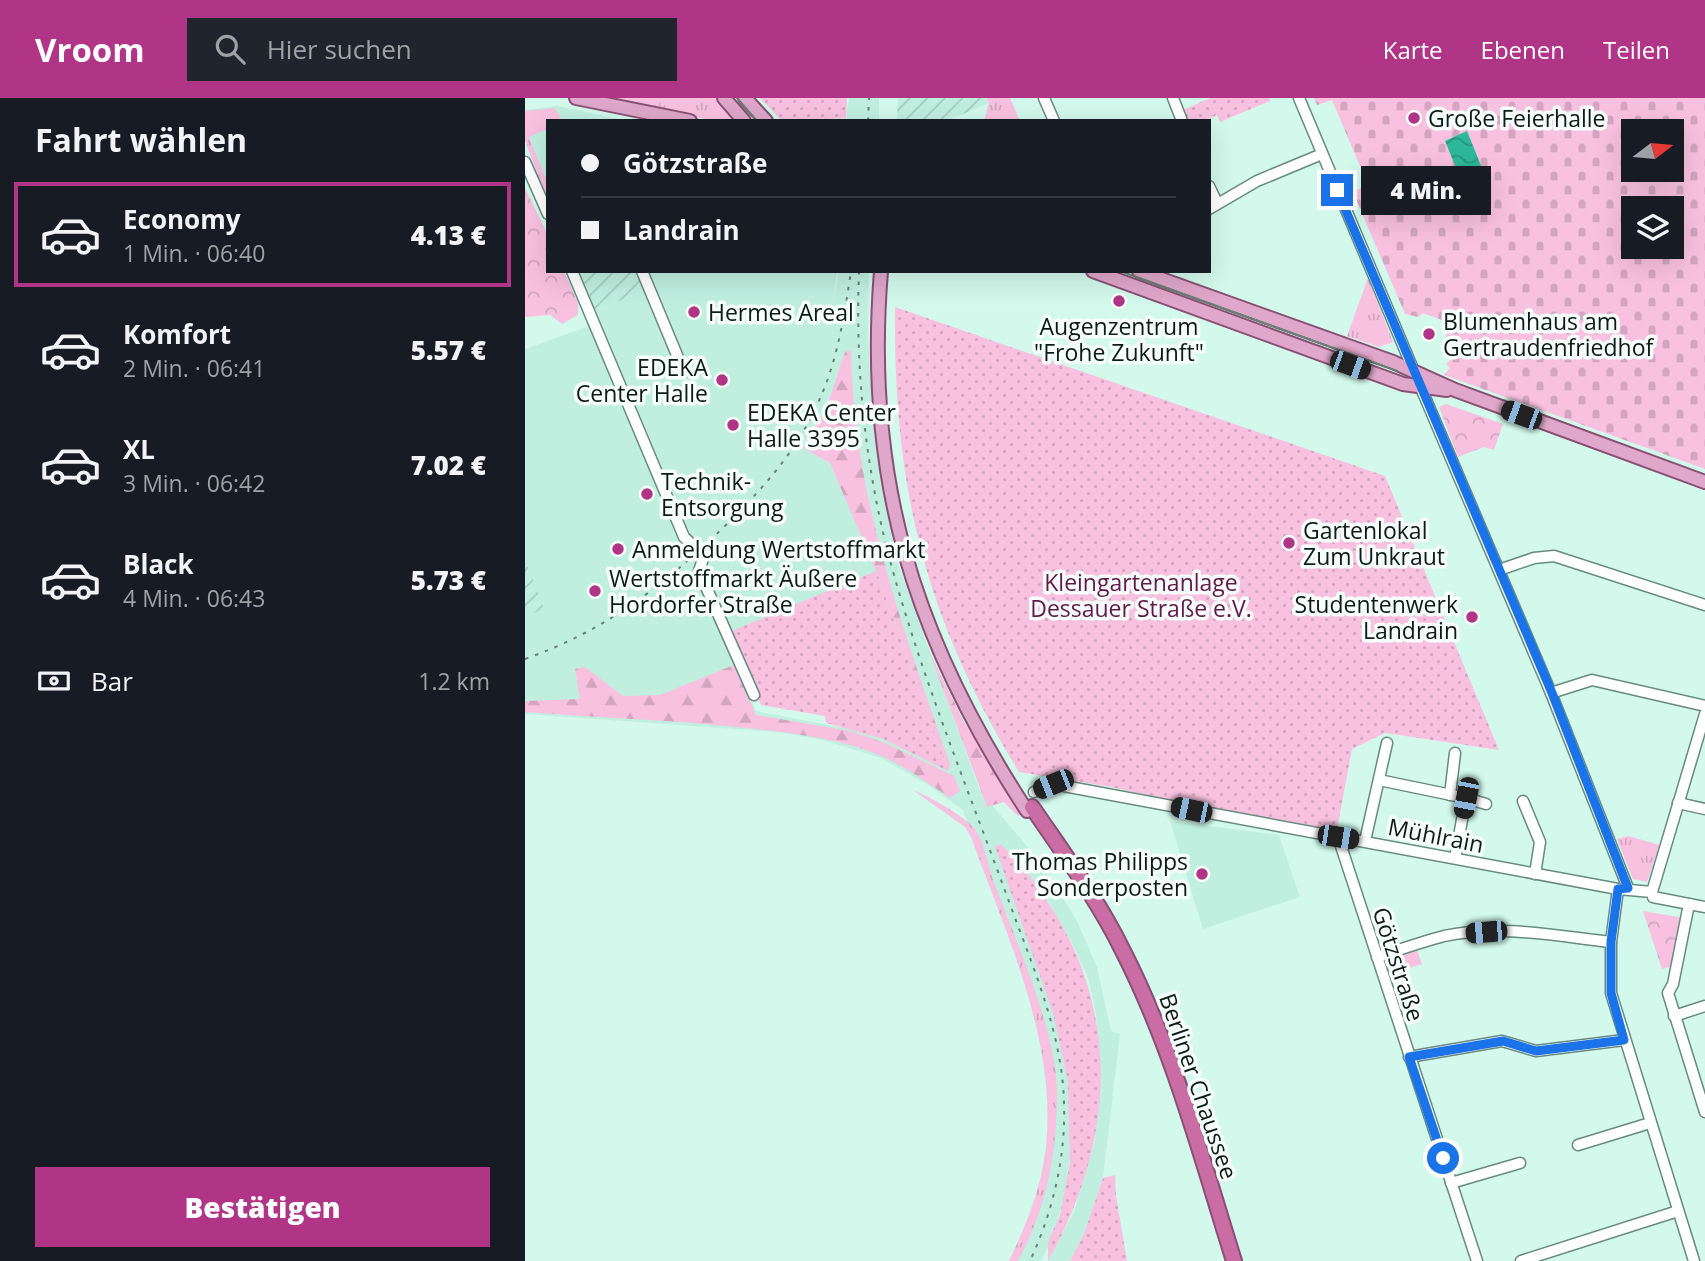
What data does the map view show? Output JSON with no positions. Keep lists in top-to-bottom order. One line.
{"streets":{"highway":["Berliner Chaussee"],"street":["Mühlrain","Götzstraße"]},"crossings":[["Mühlrain","Götzstraße"]],"parks":["Kleingartenanlage Dessauer Straße e.V."],"places":["Große Feierhalle","Augenzentrum \"Frohe Zukunft\"","Hermes Areal","Blumenhaus am Gertraudenfriedhof","EDEKA Center Halle","EDEKA Center Halle 3395","Technik- Entsorgung","Gartenlokal Zum Unkraut","Anmeldung Wertstoffmarkt","Wertstoffmarkt Äußere Hordorfer Straße","Studentenwerk Landrain","Thomas Philipps Sonderposten"],"north":"right","page":{"header":"Vroom","search":"Hier suchen","nav":["Karte","Ebenen","Teilen"],"heading":"Fahrt wählen","banner":["Götzstraße","Landrain"],"bubble":"4 Min.","list":[{"name":"Economy","note":"1 Min. · 06:40","value":"4.13 €"},{"name":"Komfort","note":"2 Min. · 06:41","value":"5.57 €"},{"name":"XL","note":"3 Min. · 06:42","value":"7.02 €"},{"name":"Black","note":"4 Min. · 06:43","value":"5.73 €"}],"pay":["Bar","1.2 km"],"buttons":"Bestätigen"}}
